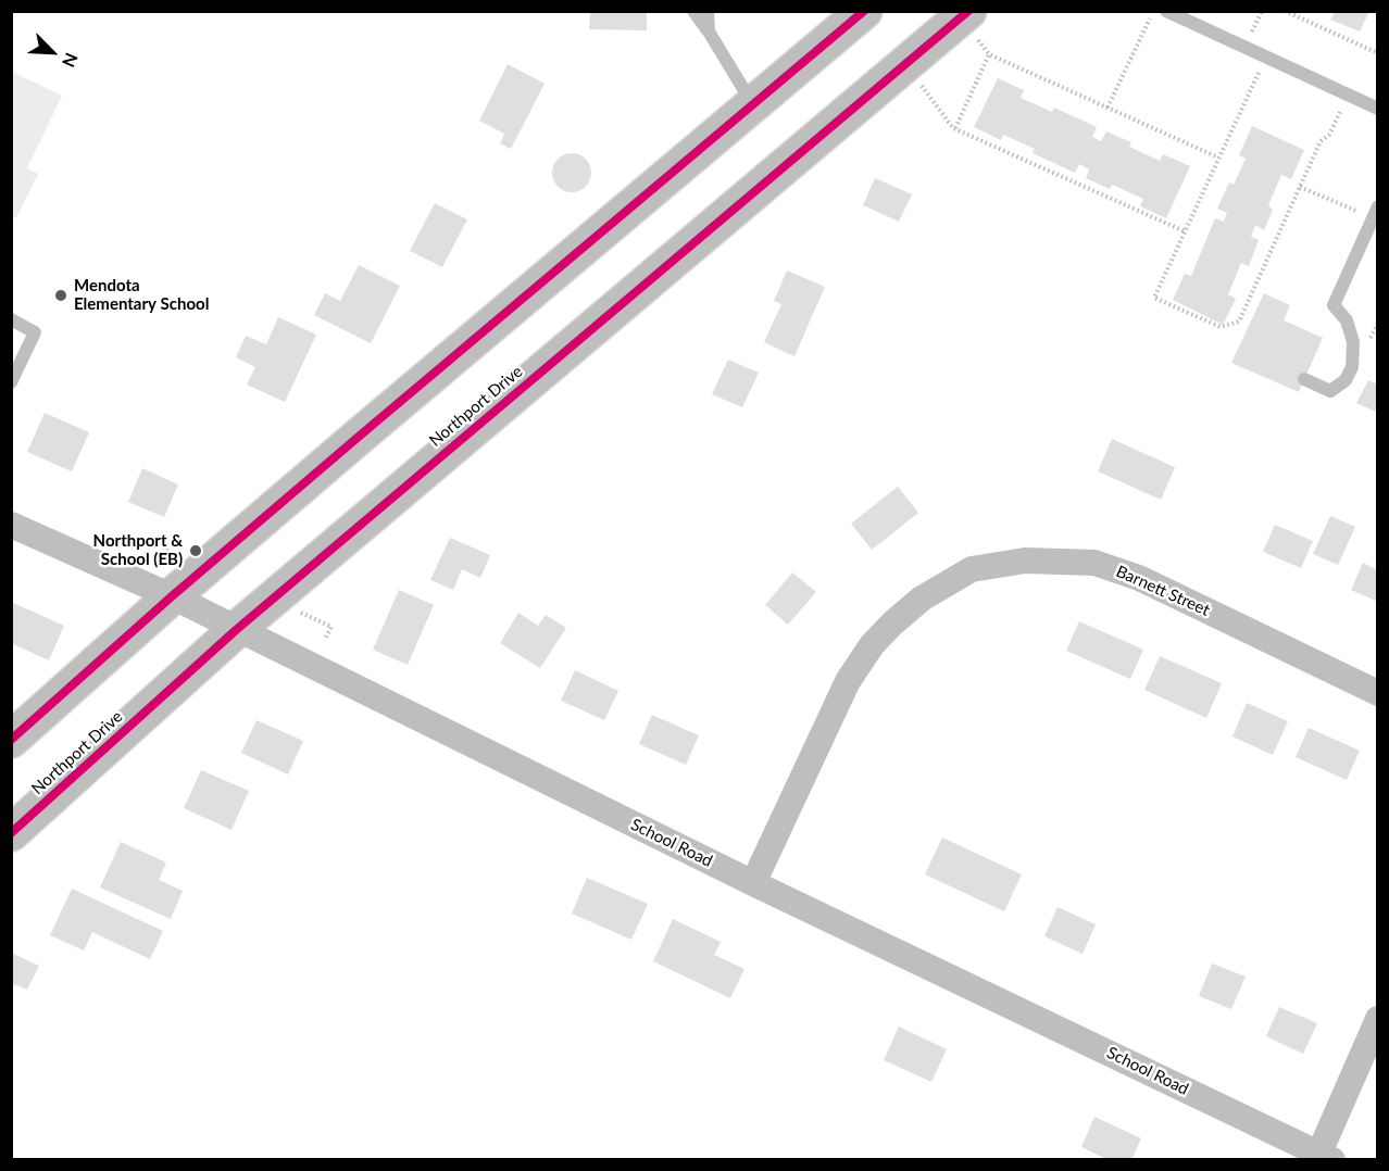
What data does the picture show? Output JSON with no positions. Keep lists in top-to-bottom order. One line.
{"streets":{"main road":["Northport Drive"],"street":["Barnett Street","School Road"]},"crossings":[["Northport Drive","School Road"],["Barnett Street","School Road"]],"places":["Mendota Elementary School","Northport & School (EB)"],"north":"bottom right"}
